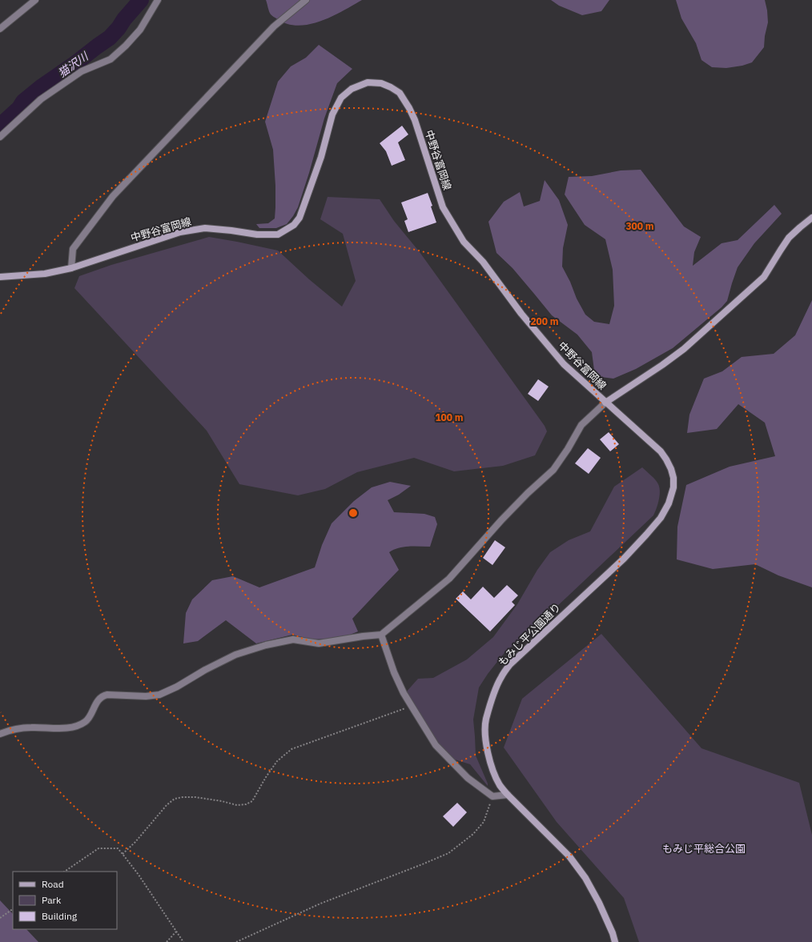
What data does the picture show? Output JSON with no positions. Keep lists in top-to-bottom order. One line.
{"streets":{"main road":["中野谷富岡線","もみじ平公園通り"]},"crossings":[["中野谷富岡線","もみじ平公園通り"]],"water":["猫沢川"],"parks":["もみじ平総合公園"],"legend":["Road","Park","Building"],"rings":["300 m","200 m","100 m"]}
